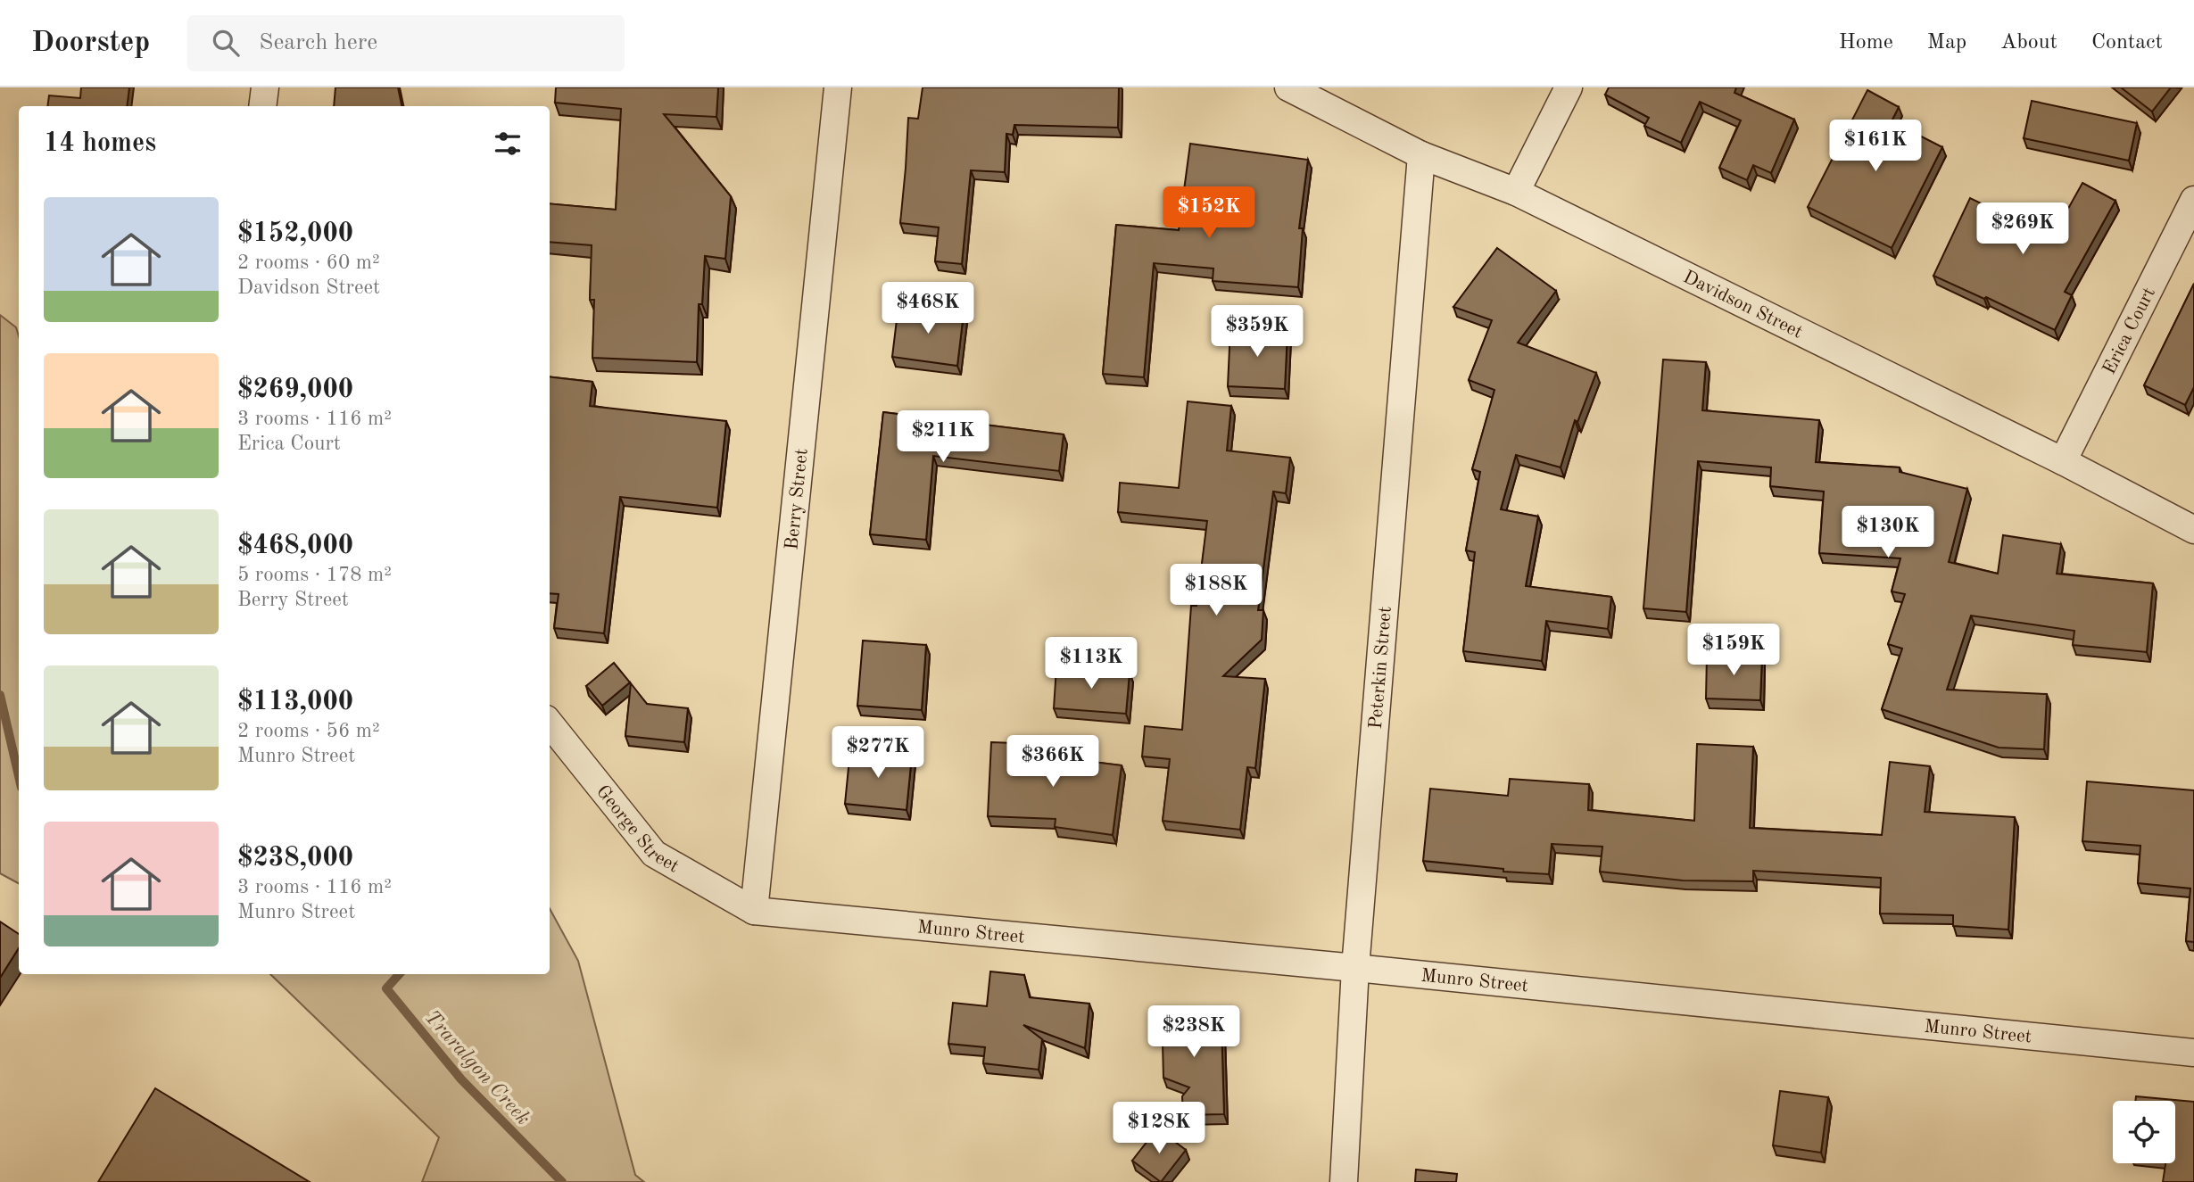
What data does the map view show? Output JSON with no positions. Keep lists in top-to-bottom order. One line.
{"streets":{"street":["Davidson Street","Erica Court","Berry Street","Peterkin Street","George Street","Munro Street"]},"crossings":[["Davidson Street","Erica Court"],["Davidson Street","Peterkin Street"],["Berry Street","George Street"],["Berry Street","Munro Street"],["Peterkin Street","Munro Street"],["George Street","Munro Street"]],"water":["Traralgon Creek"],"page":{"header":"Doorstep","search":"Search here","nav":["Home","Map","About","Contact"],"heading":"14 homes","price":["$161K","$152K","$269K","$468K","$359K","$211K","$130K","$188K","$159K","$113K","$277K","$366K","$238K","$128K"],"list":[{"name":"$152,000","note":"2 rooms · 60 m² · Davidson Street"},{"name":"$269,000","note":"3 rooms · 116 m² · Erica Court"},{"name":"$468,000","note":"5 rooms · 178 m² · Berry Street"},{"name":"$113,000","note":"2 rooms · 56 m² · Munro Street"},{"name":"$238,000","note":"3 rooms · 116 m² · Munro Street"}]}}
